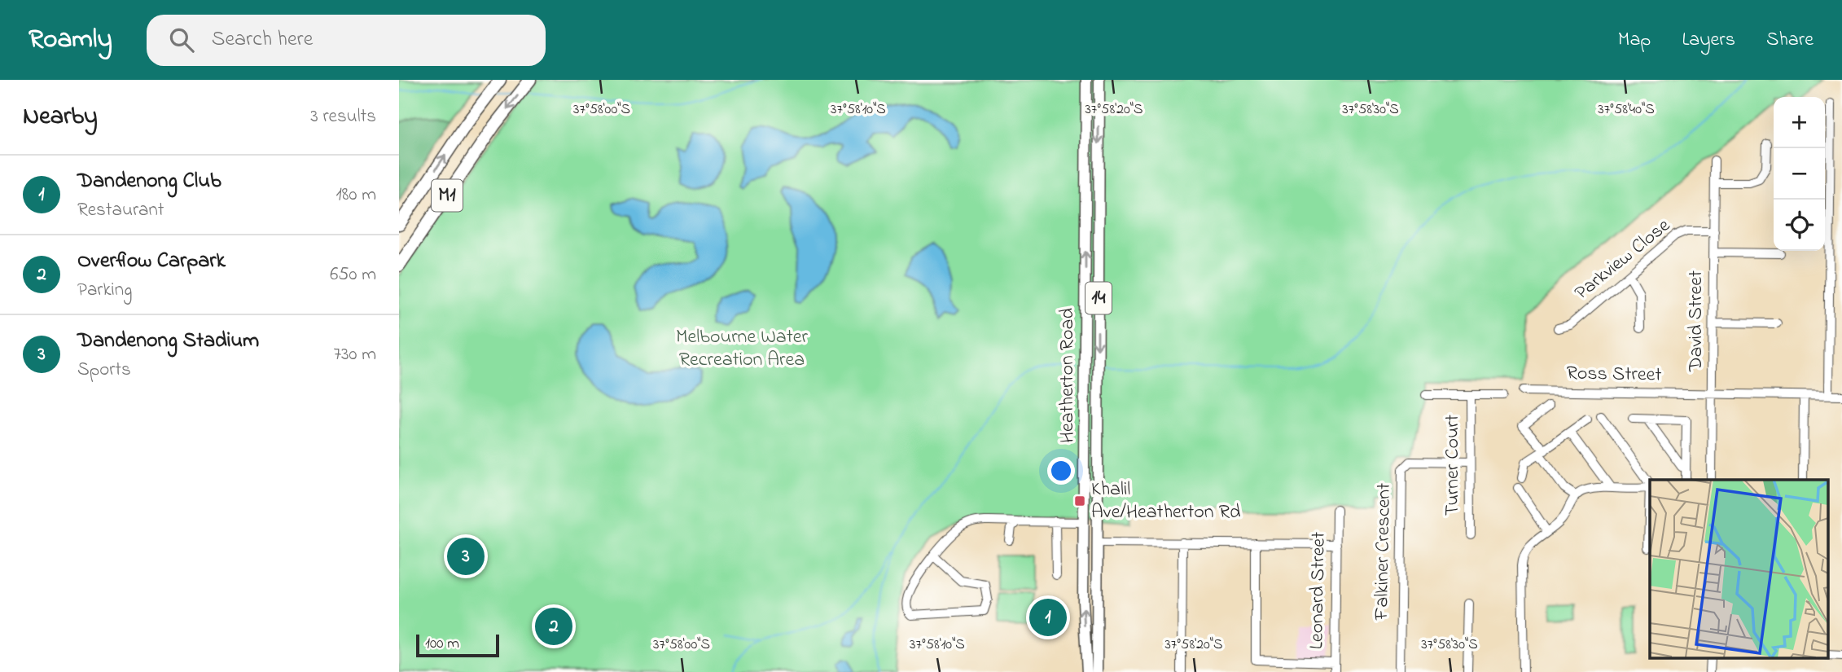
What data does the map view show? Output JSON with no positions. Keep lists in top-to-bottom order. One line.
{"streets":{"highway":["M1"],"main road":["14","Heatherton Road"],"street":["Parkview Close","David Street","Ross Street","Turner Court","Falkiner Crescent","Leonard Street"]},"crossings":[["Parkview Close","David Street"],["David Street","Ross Street"],["Turner Court","Falkiner Crescent"]],"parks":["Melbourne Water Recreation Area"],"places":{"transit":["Khalil Ave/Heatherton Rd"]},"scale_bar":"100 m","page":{"header":"Roamly","search":"Search here","nav":["Map","Layers","Share"],"heading":["Nearby","3 results"],"map_buttons":["+","−"],"list":[{"mark":"1","name":"Dandenong Club","note":"Restaurant","value":"180 m"},{"mark":"2","name":"Overflow Carpark","note":"Parking","value":"650 m"},{"mark":"3","name":"Dandenong Stadium","note":"Sports","value":"730 m"}],"pins":["3","1","2"],"scale":"100 m"},"coordinates":["37°58'00\"S","37°58'10\"S","37°58'20\"S","37°58'30\"S","37°58'40\"S"]}
